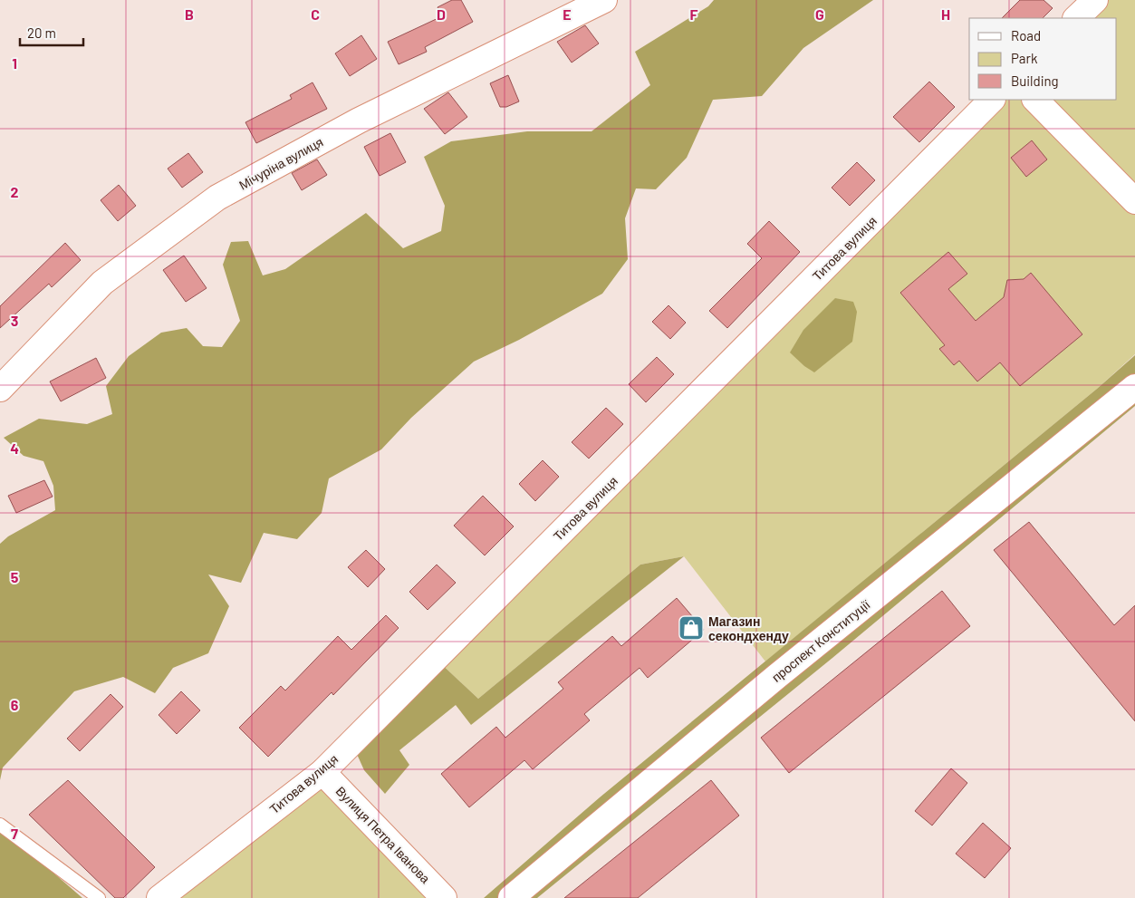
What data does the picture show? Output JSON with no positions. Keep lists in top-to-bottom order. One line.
{"streets":{"street":["Мічуріна вулиця","Титова вулиця","проспект Конституції","Вулиця Петра Іванова"]},"crossings":[["Титова вулиця","Вулиця Петра Іванова"]],"places":{"shop":["Магазин секондхенду"]},"legend":["Road","Park","Building"],"scale_bar":"20 m","grid":{"columns":["B","C","D","E","F","G","H"],"rows":["1","2","3","4","5","6","7"]}}
